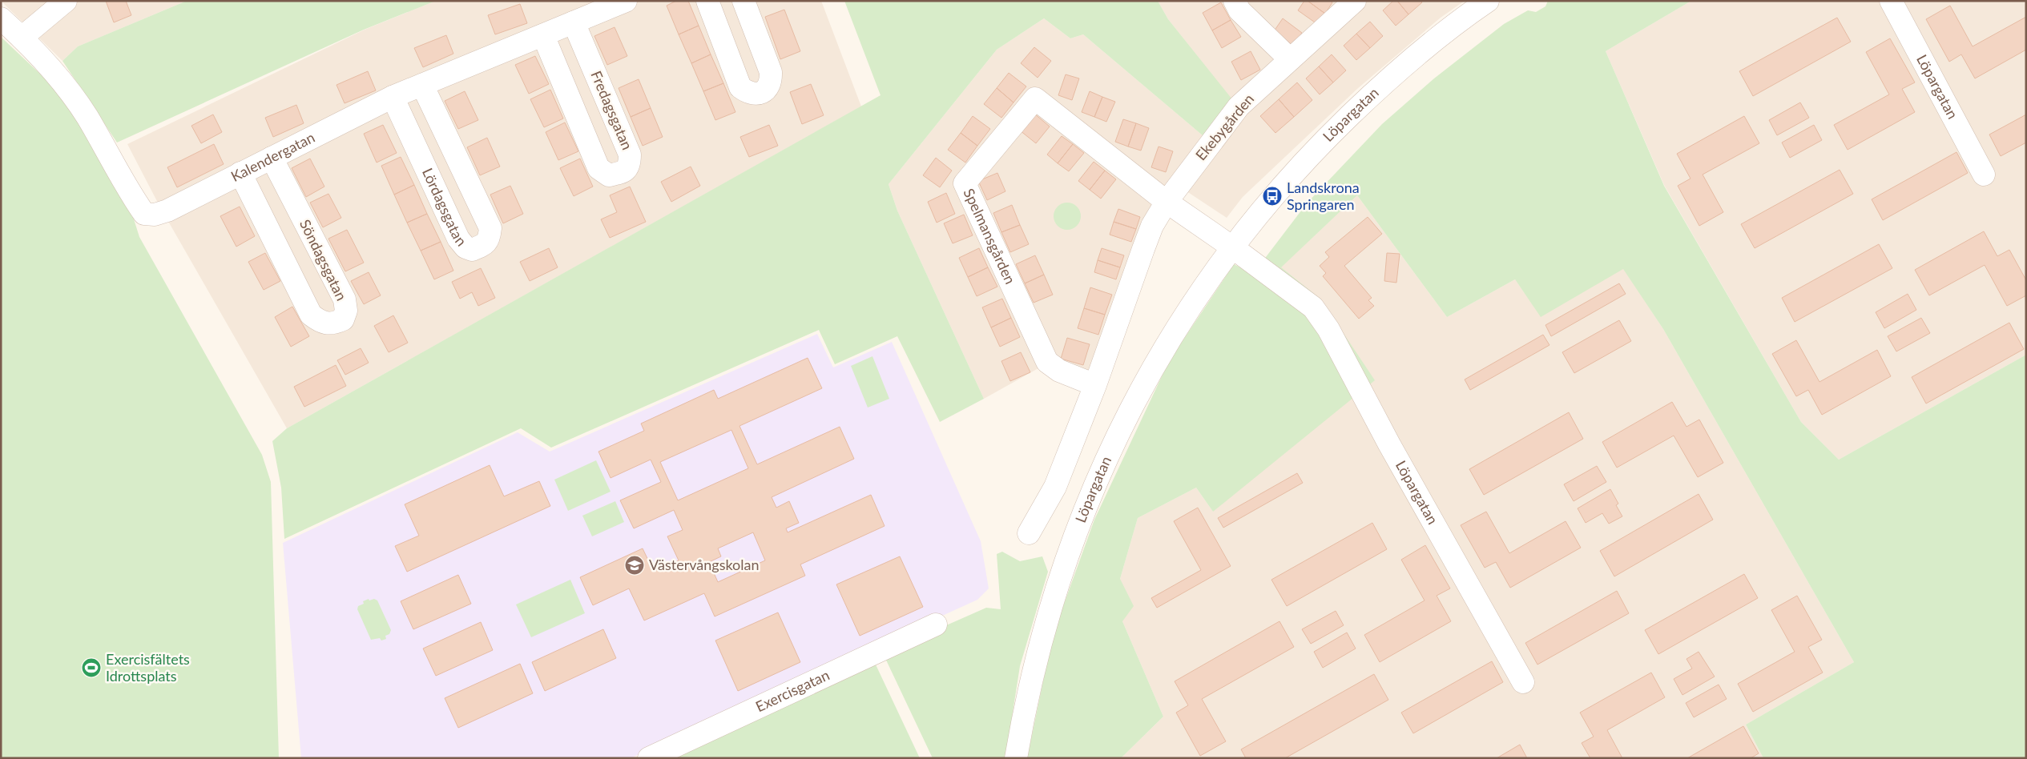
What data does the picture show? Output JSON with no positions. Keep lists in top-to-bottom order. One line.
{"streets":{"street":["Löpargatan","Fredagsgatan","Ekebygården","Kalendergatan","Lördagsgatan","Spelmansgården","Söndagsgatan","Exercisgatan"]},"crossings":[["Löpargatan","Spelmansgården"],["Fredagsgatan","Kalendergatan"],["Ekebygården","Spelmansgården"],["Kalendergatan","Lördagsgatan"],["Kalendergatan","Söndagsgatan"]],"places":{"bus stop":["Landskrona Springaren"],"school or university":["Västervångskolan"],"sports":["Exercisfältets Idrottsplats"]}}
